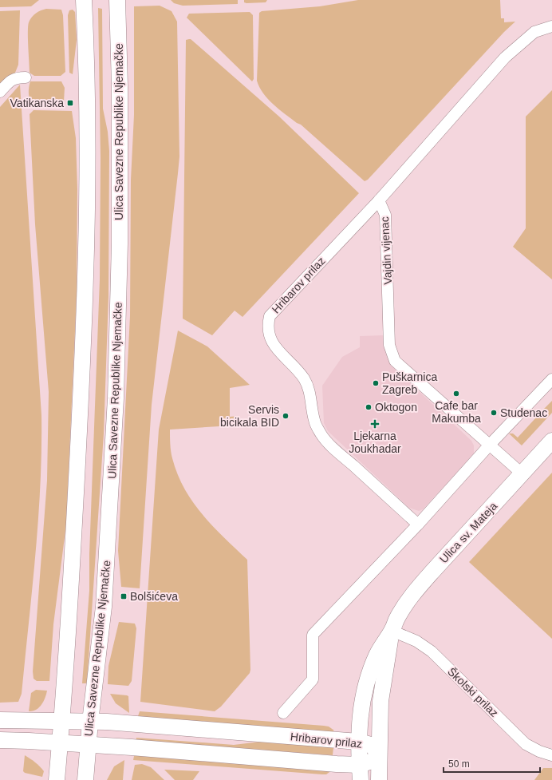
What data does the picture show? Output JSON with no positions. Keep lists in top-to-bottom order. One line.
{"streets":{"main road":["Ulica Savezne Republike Njemačke","Hribarov prilaz","Ulica sv. Mateja"],"street":["Vajdin vijenac","Školski prilaz"]},"crossings":[["Ulica Savezne Republike Njemačke","Hribarov prilaz"],["Vajdin vijenac","Hribarov prilaz"],["Vajdin vijenac","Ulica sv. Mateja"],["Hribarov prilaz","Ulica sv. Mateja"],["Ulica sv. Mateja","Školski prilaz"]],"places":{"transit":["Vatikanska","Bolšićeva"],"other":["Puškarnica Zagreb","Cafe bar Makumba","Oktogon","Studenac","Servis bicikala BID"],"health":["Ljekarna Joukhadar"]},"scale_bar":"50 m"}
